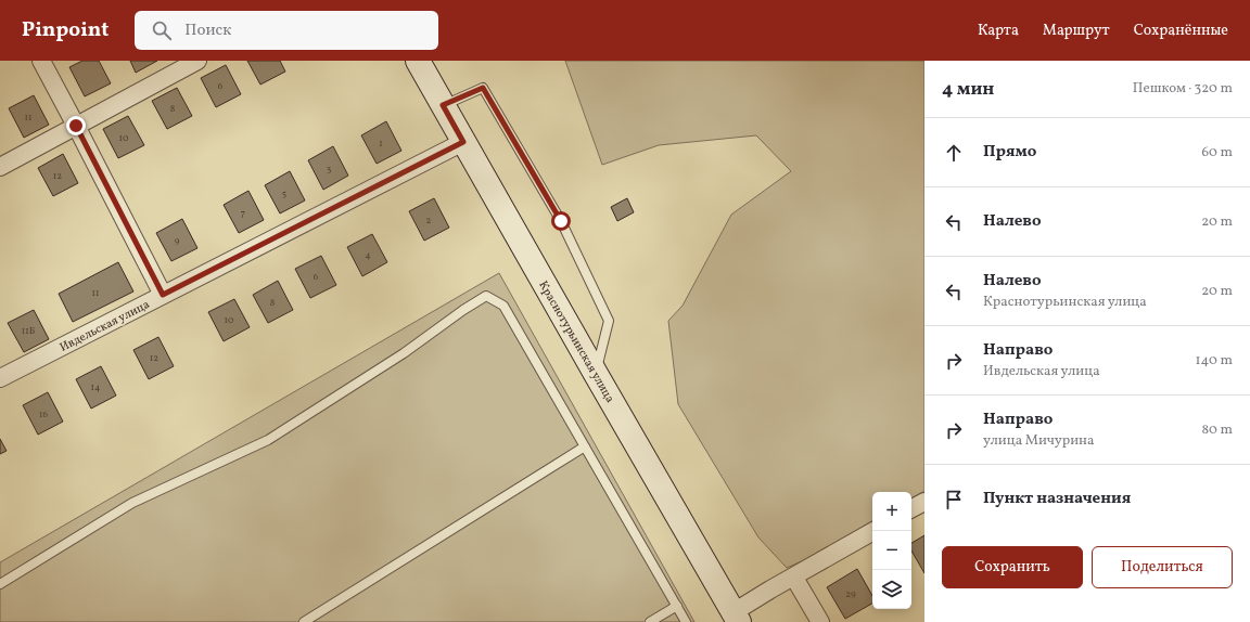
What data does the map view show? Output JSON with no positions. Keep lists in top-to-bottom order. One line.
{"streets":{"main road":["Краснотурьинская улица"],"street":["Ивдельская улица"]},"crossings":[["Ивдельская улица","Краснотурьинская улица"]],"house_numbers":["6","8","11","10","1","3","12","5","7","2","9","4","6","11","8","10","11Б","12","14","16","29"],"page":{"header":"Pinpoint","search":"Поиск","nav":["Карта","Маршрут","Сохранённые"],"heading":["4 мин","Пешком · 320 m"],"list":[["Прямо","60 m"],["Налево","20 m"],["Налево","Краснотурьинская улица","20 m"],["Направо","Ивдельская улица","140 m"],["Направо","улица Мичурина","80 m"],"Пункт назначения"],"map_buttons":["+","−"],"buttons":["Сохранить","Поделиться"]}}
